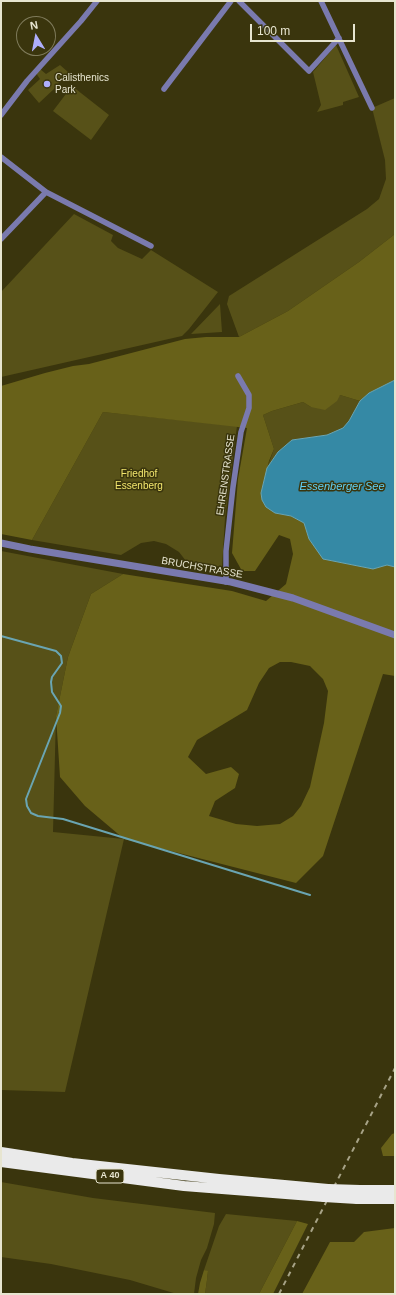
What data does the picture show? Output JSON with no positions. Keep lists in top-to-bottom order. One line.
{"streets":{"highway":["A 40"],"street":["EHRENSTRASSE","BRUCHSTRASSE"]},"crossings":[["EHRENSTRASSE","BRUCHSTRASSE"]],"water":["Essenberger See"],"parks":["Friedhof Essenberg"],"places":["Calisthenics Park"],"scale_bar":"100 m","north":"top"}
